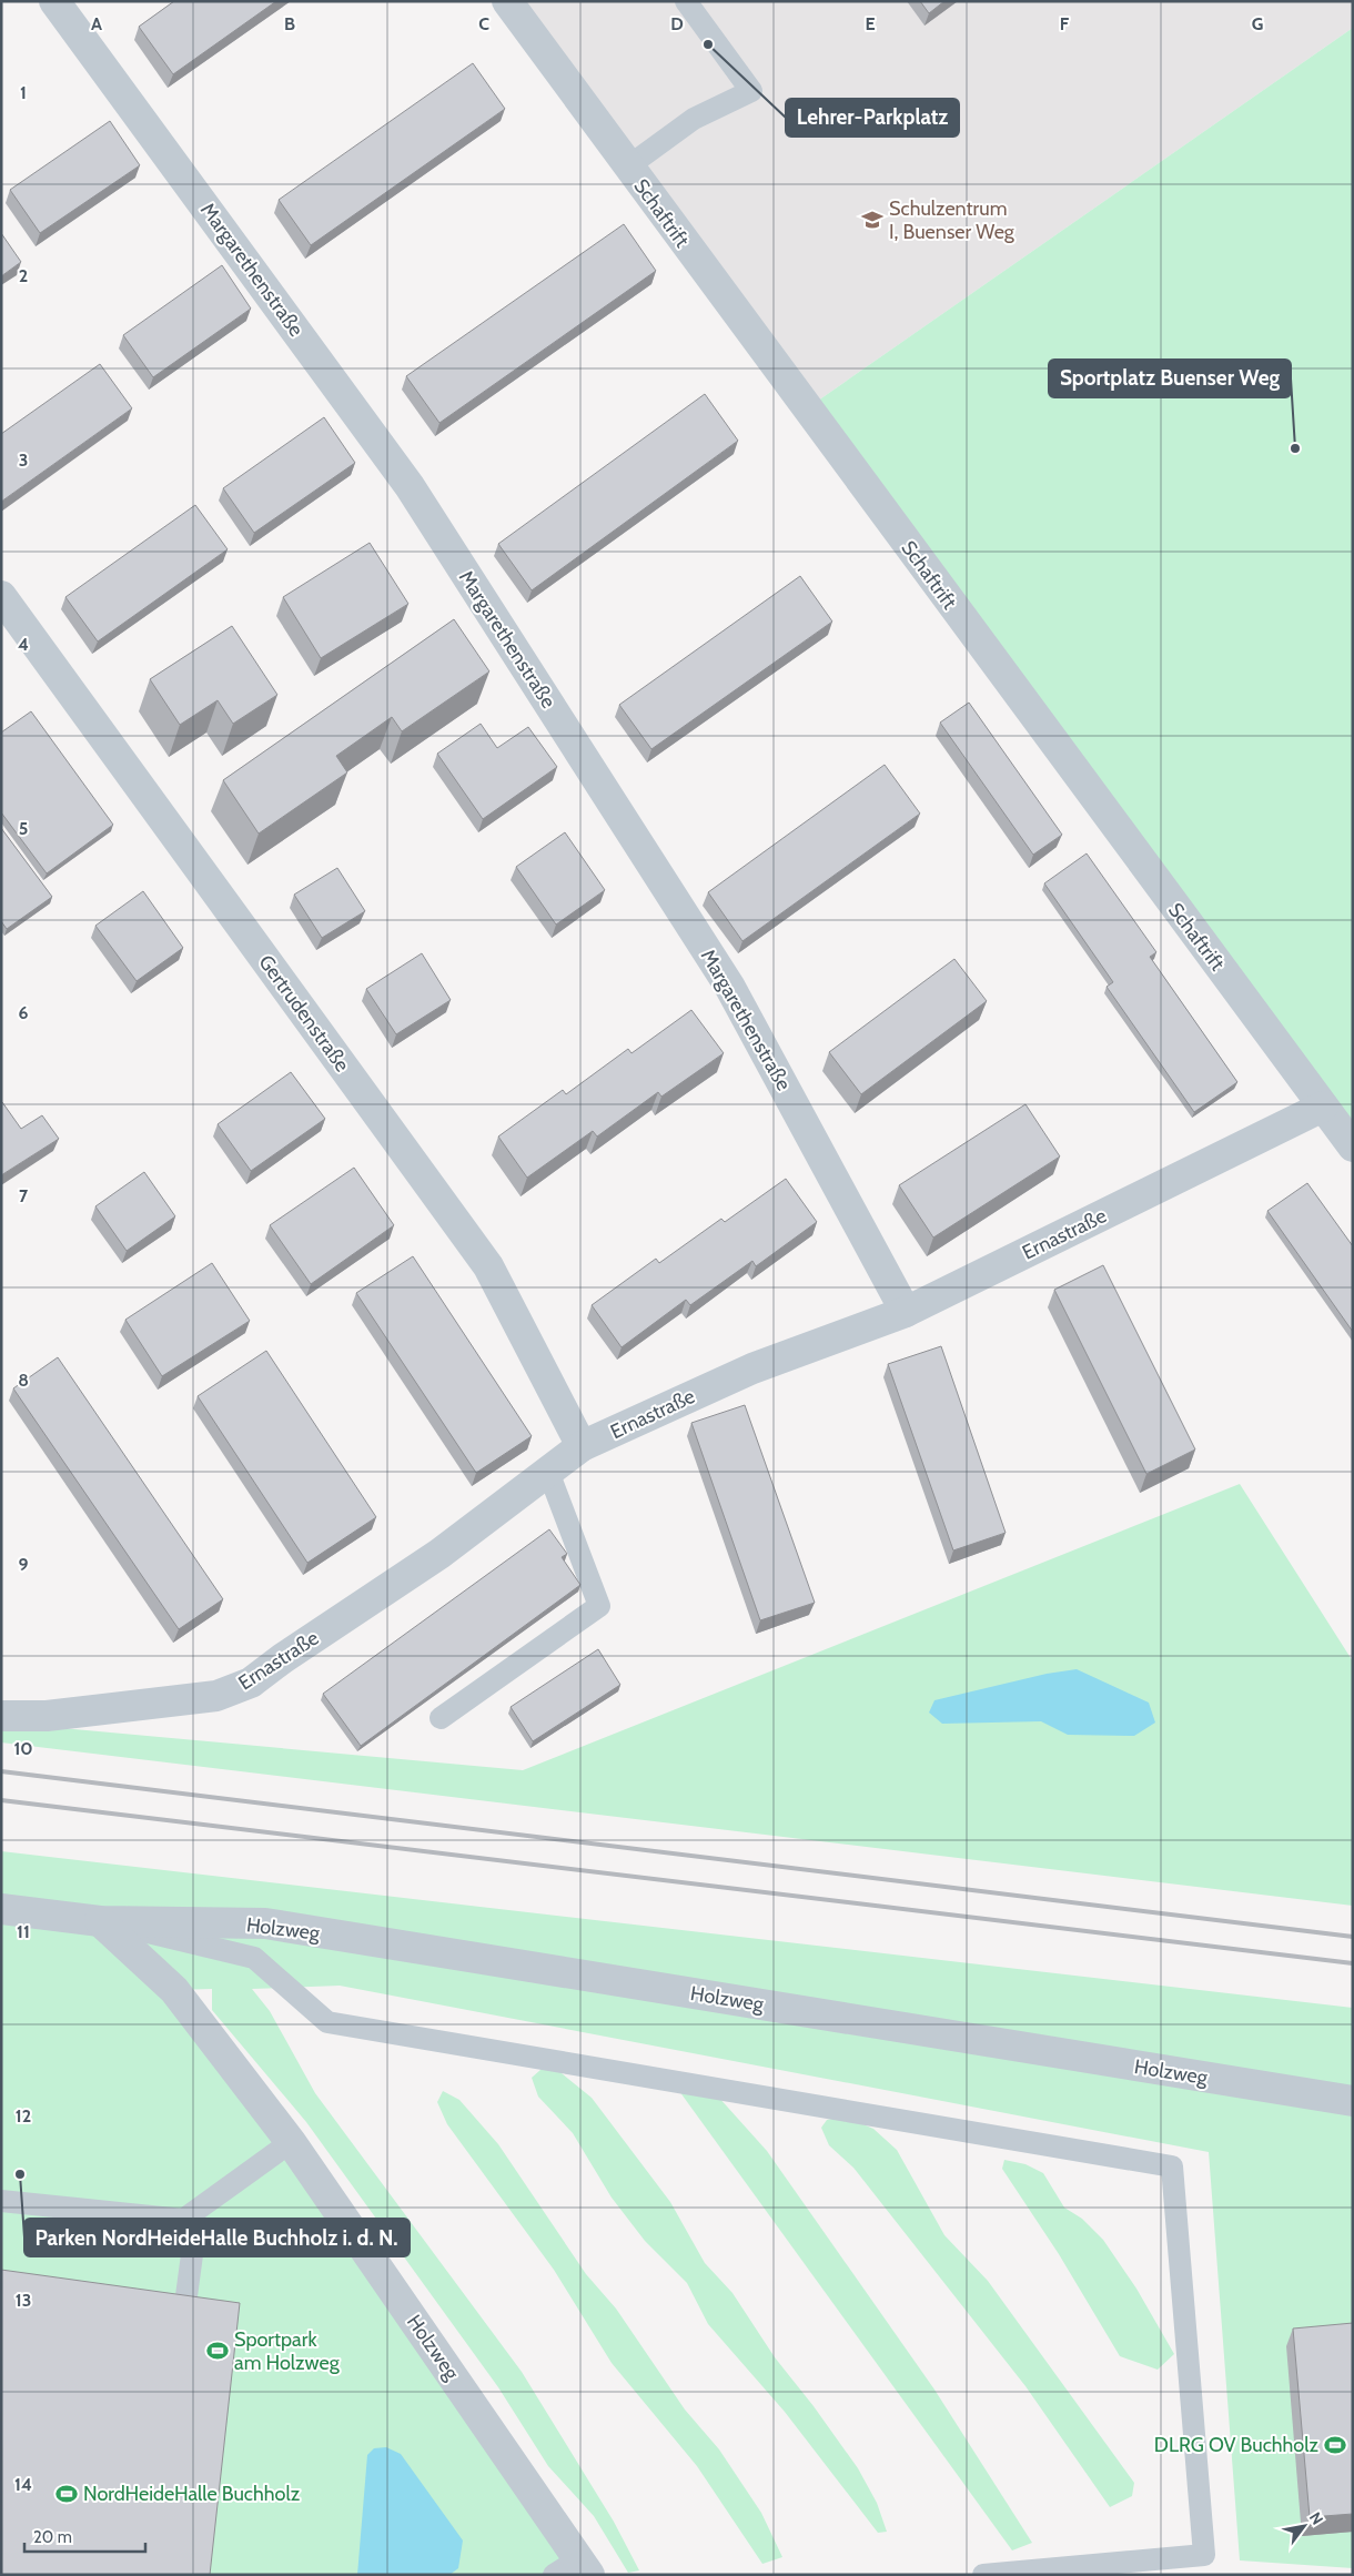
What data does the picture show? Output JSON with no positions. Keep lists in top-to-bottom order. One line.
{"streets":{"street":["Schaftrift","Margarethenstraße","Gertrudenstraße","Ernastraße","Holzweg"]},"crossings":[["Schaftrift","Ernastraße"],["Margarethenstraße","Ernastraße"],["Gertrudenstraße","Ernastraße"]],"places":{"other":["Lehrer-Parkplatz","Sportplatz Buenser Weg","Parken NordHeideHalle Buchholz i. d. N."],"school or university":["Schulzentrum I, Buenser Weg"],"sports":["Sportpark am Holzweg","DLRG OV Buchholz","NordHeideHalle Buchholz"]},"scale_bar":"20 m","north":"top right","grid":{"columns":["A","B","C","D","E","F","G"],"rows":["1","2","3","4","5","6","7","8","9","10","11","12","13","14"]}}
